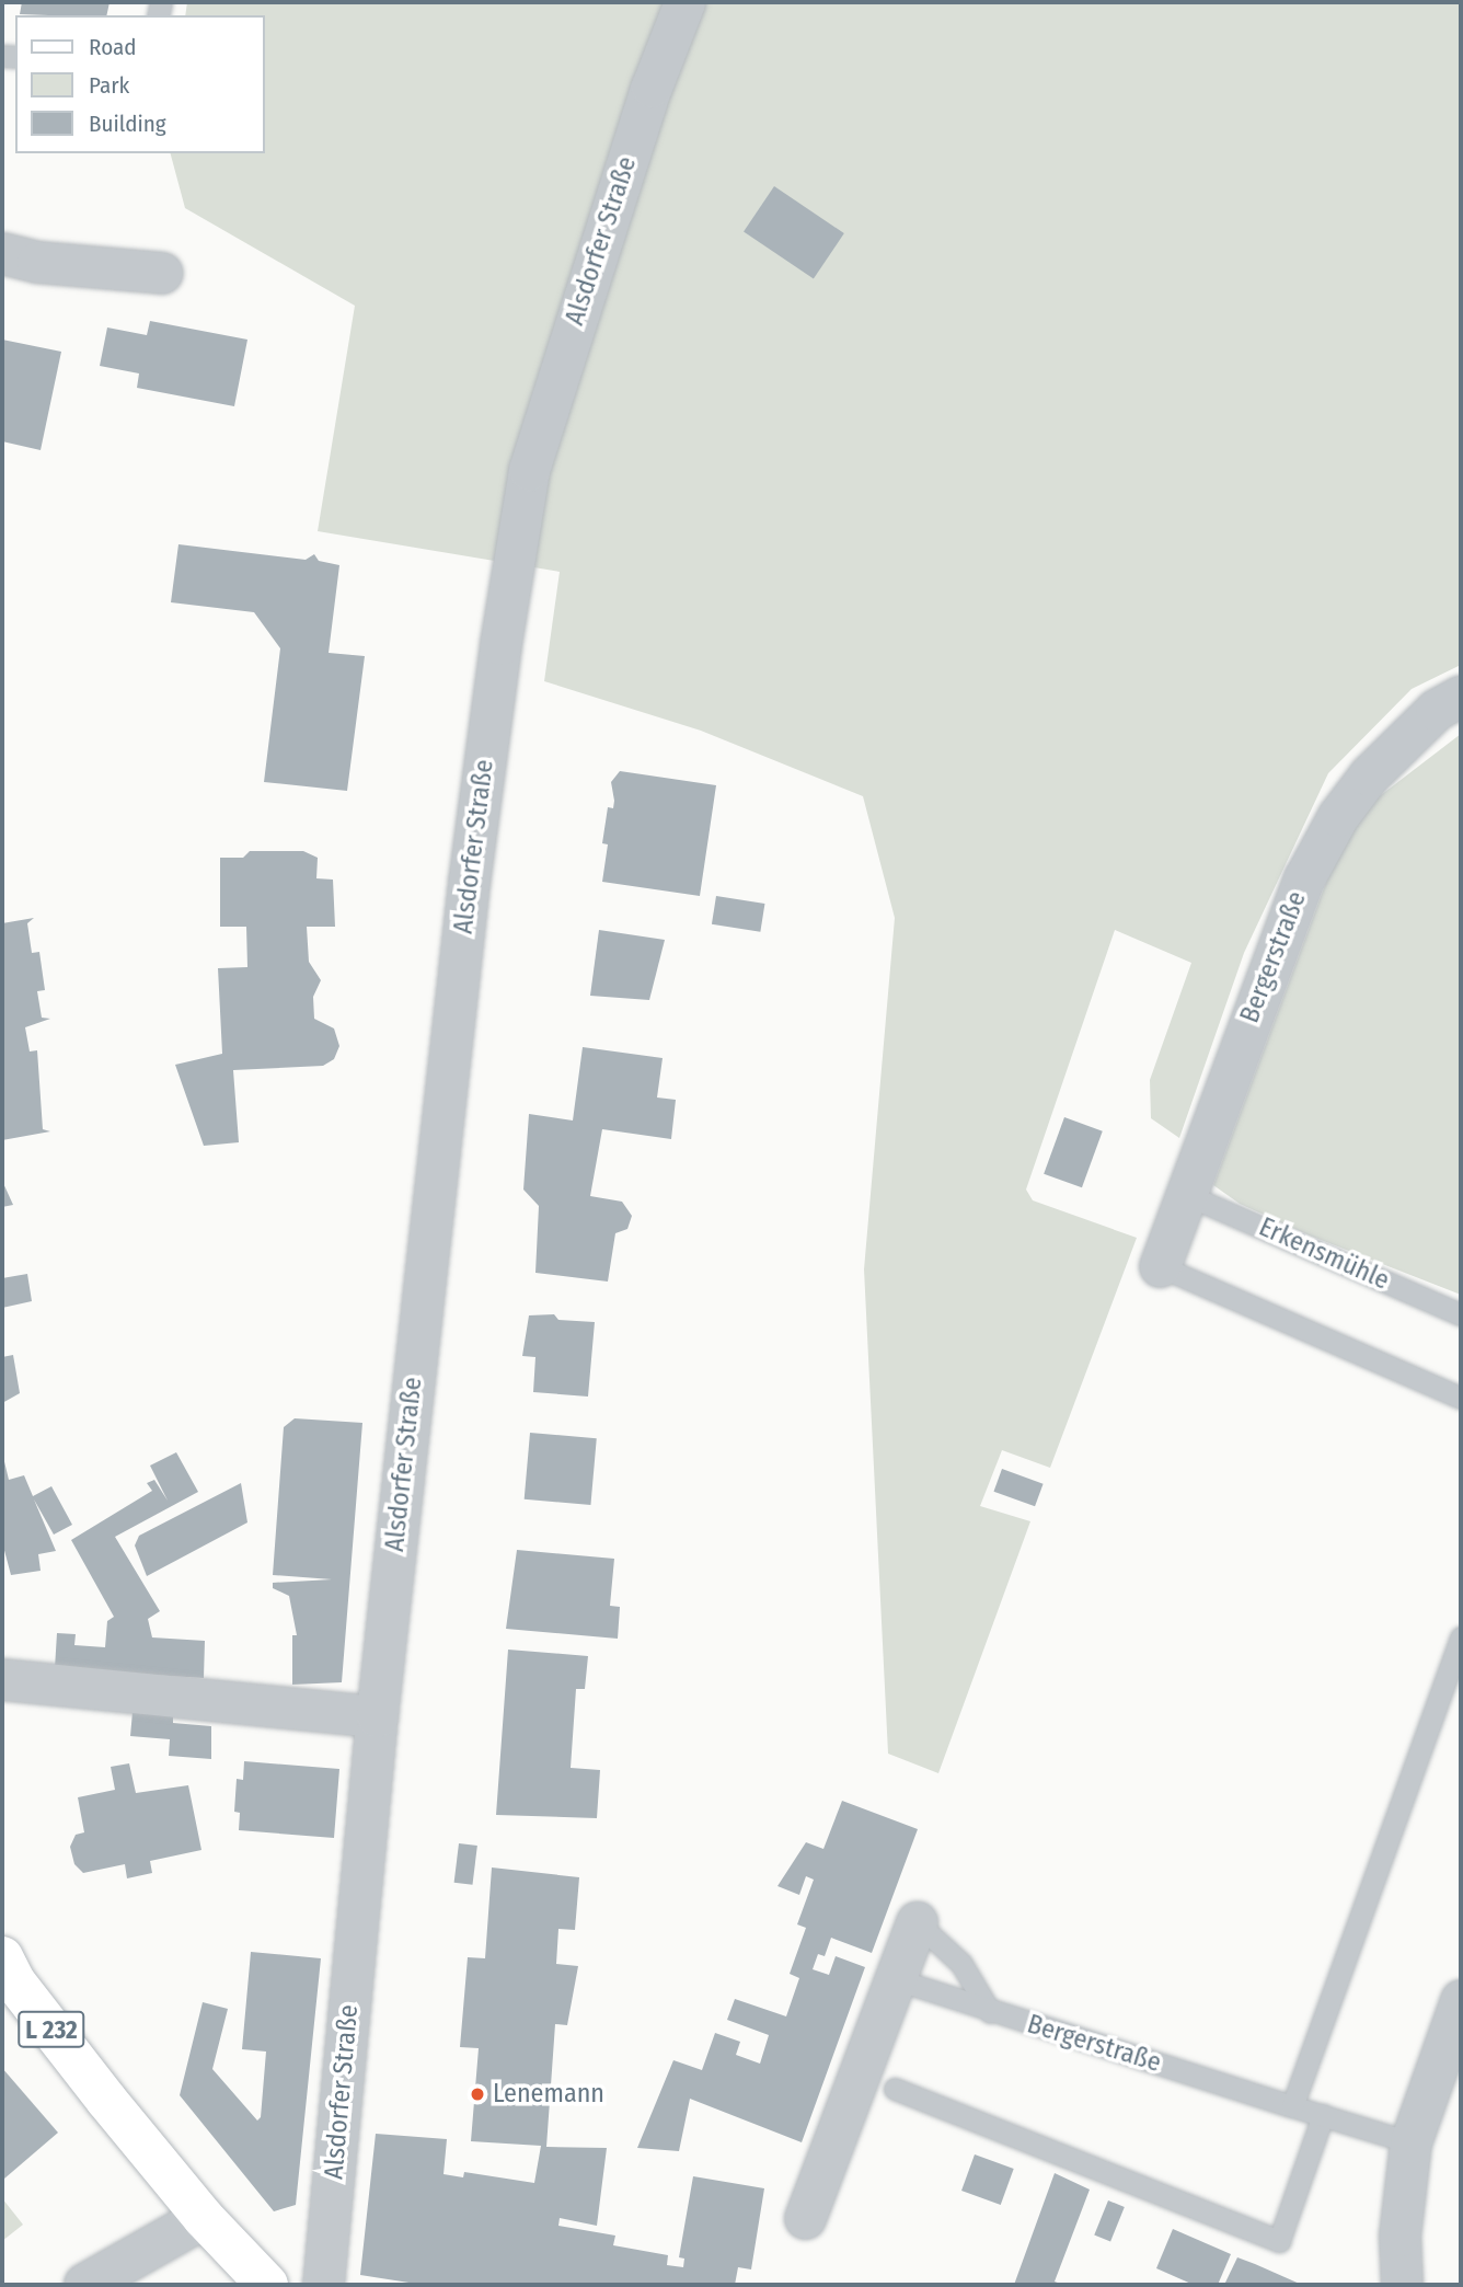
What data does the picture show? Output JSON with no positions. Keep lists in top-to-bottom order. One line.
{"streets":{"main road":["L 232"],"street":["Alsdorfer Straße","Bergerstraße"],"lane":["Erkensmühle"]},"crossings":[["Bergerstraße","Erkensmühle"]],"places":["Lenemann"],"legend":["Road","Park","Building"]}
